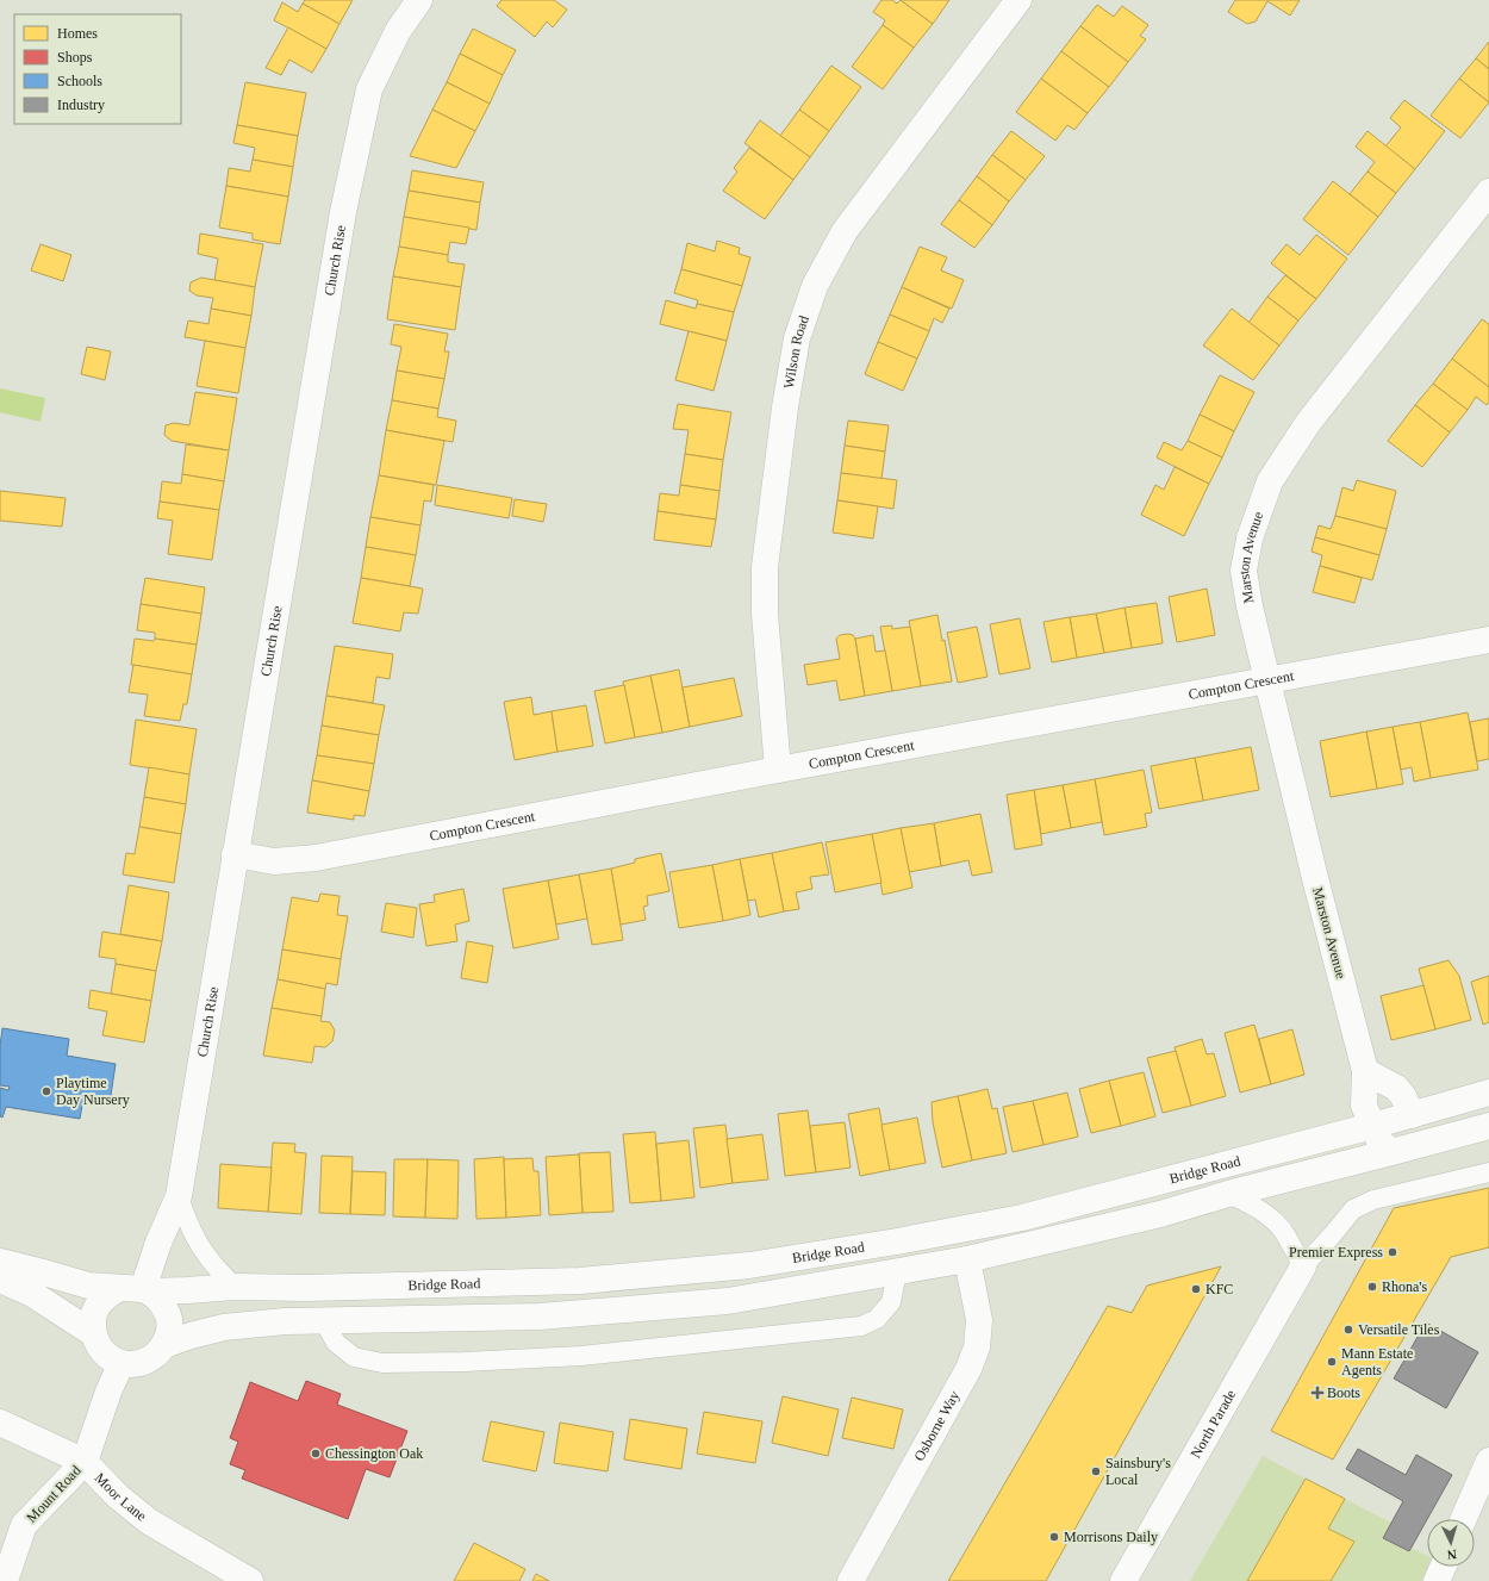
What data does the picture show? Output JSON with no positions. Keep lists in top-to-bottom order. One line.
{"streets":{"street":["Church Rise","Wilson Road","Marston Avenue","Compton Crescent","Bridge Road","North Parade","Osborne Way","Mount Road","Moor Lane"]},"crossings":[["Church Rise","Compton Crescent"],["Church Rise","Bridge Road"],["Church Rise","Moor Lane"],["Wilson Road","Compton Crescent"],["Marston Avenue","Compton Crescent"],["Marston Avenue","Bridge Road"],["Bridge Road","Moor Lane"],["Mount Road","Moor Lane"]],"places":{"other":["Playtime Day Nursery","Premier Express","Rhona's","KFC","Versatile Tiles","Mann Estate Agents","Chessington Oak","Sainsbury's Local","Morrisons Daily"],"health":["Boots"]},"legend":["Homes","Shops","Schools","Industry"],"north":"bottom"}
